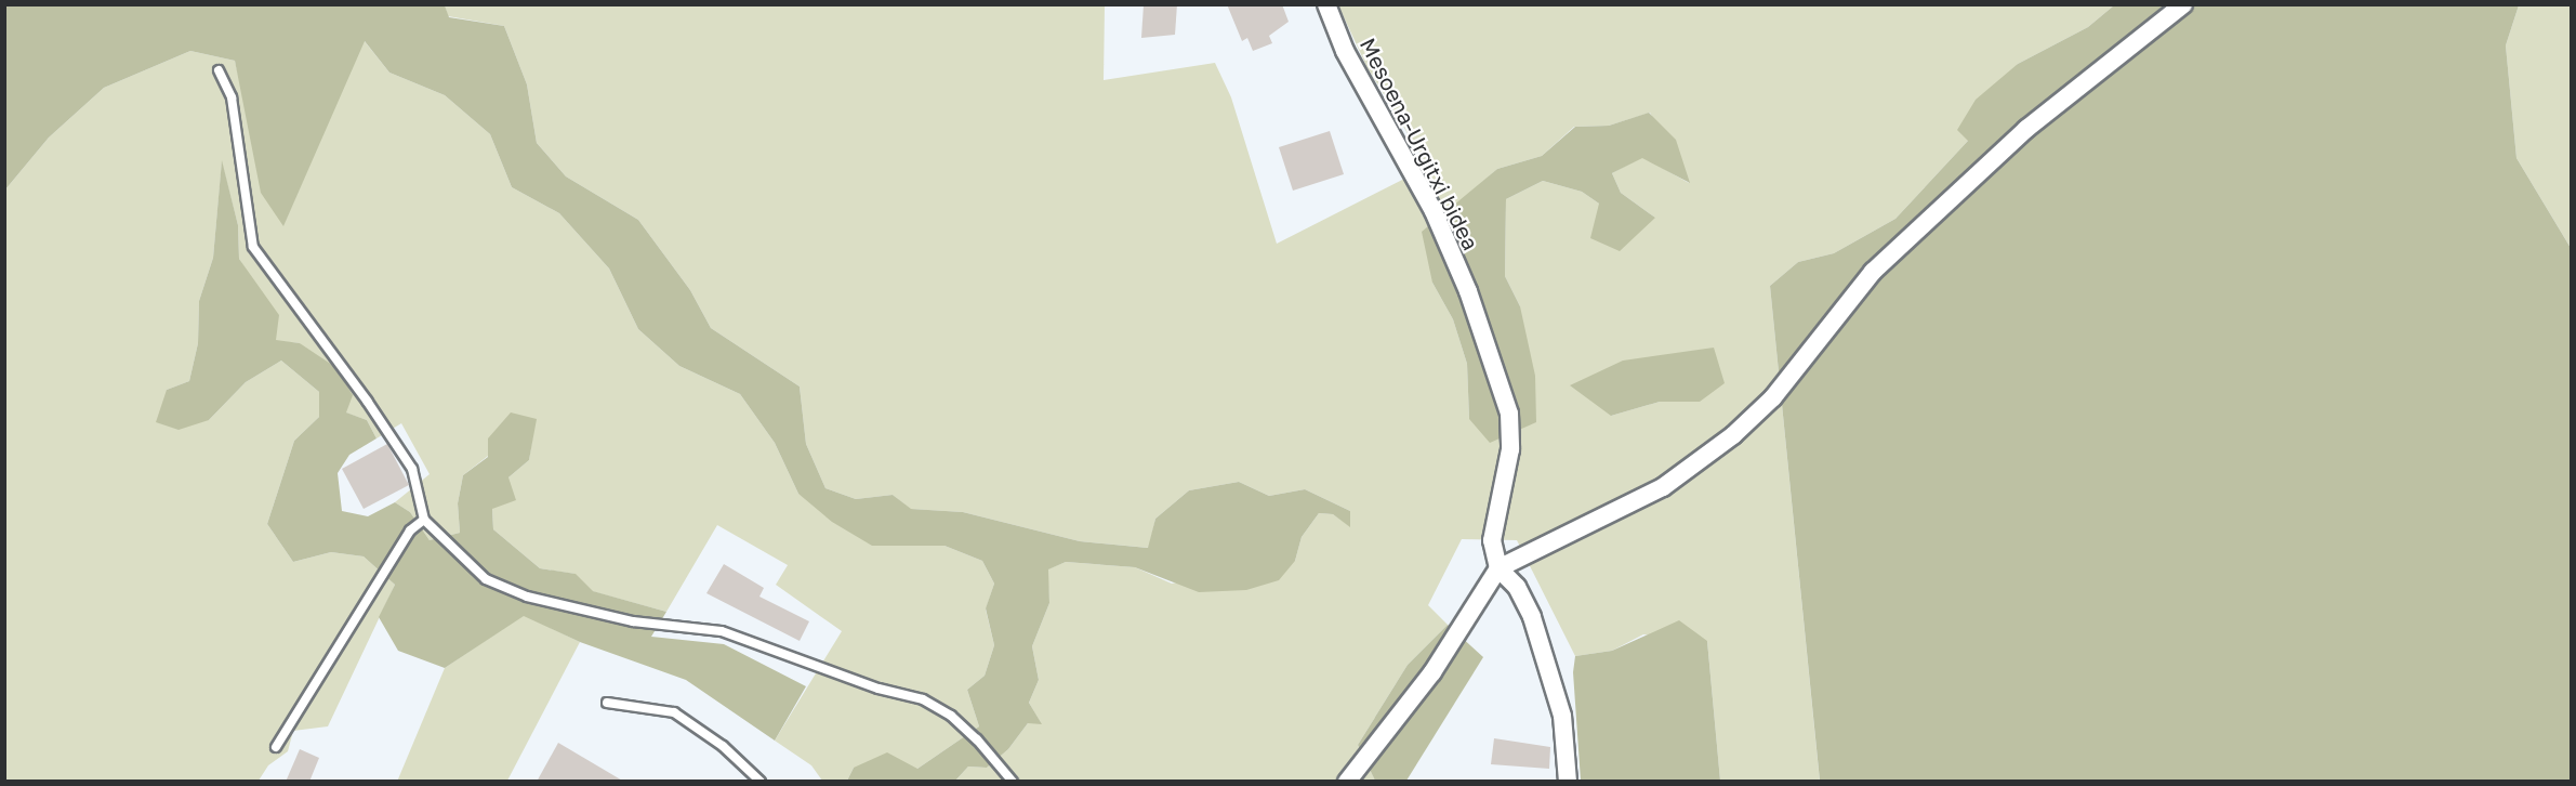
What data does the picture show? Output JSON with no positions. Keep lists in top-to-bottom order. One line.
{"streets":{"street":["Mesoena-Urgitxi bidea"]}}
